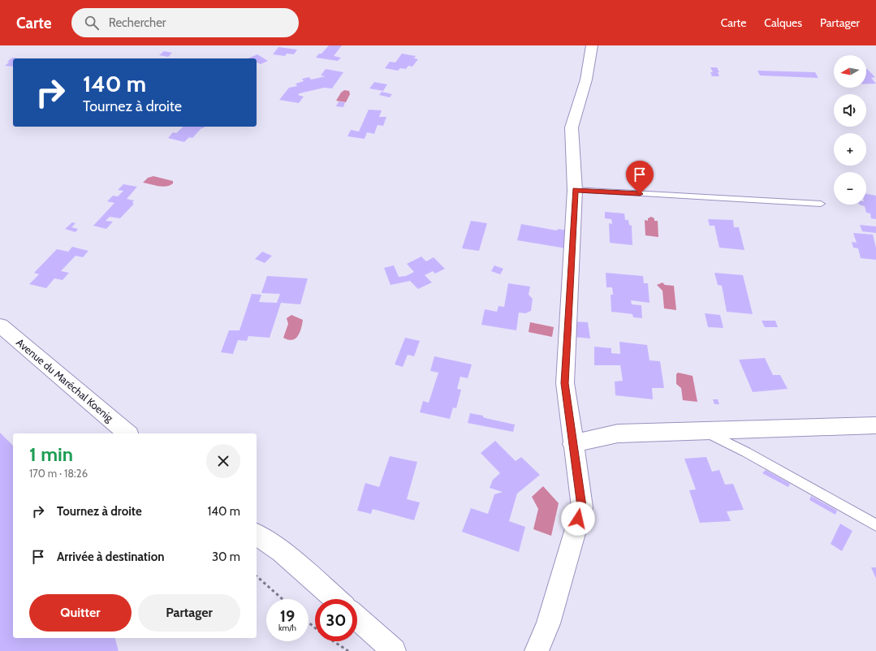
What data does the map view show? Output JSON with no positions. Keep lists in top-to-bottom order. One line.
{"streets":{"street":["Avenue du Maréchal Koenig"]},"north":"left","page":{"header":"Carte","search":"Rechercher","nav":["Carte","Calques","Partager"],"map_buttons":["+","−"],"turn":["140 m","Tournez à droite"],"heading":["1 min","170 m · 18:26"],"list":[{"name":"Tournez à droite","value":"140 m"},{"name":"Arrivée à destination","value":"30 m"}],"buttons":["Quitter","Partager"],"speed":"19 km/h","limit":"30"}}
